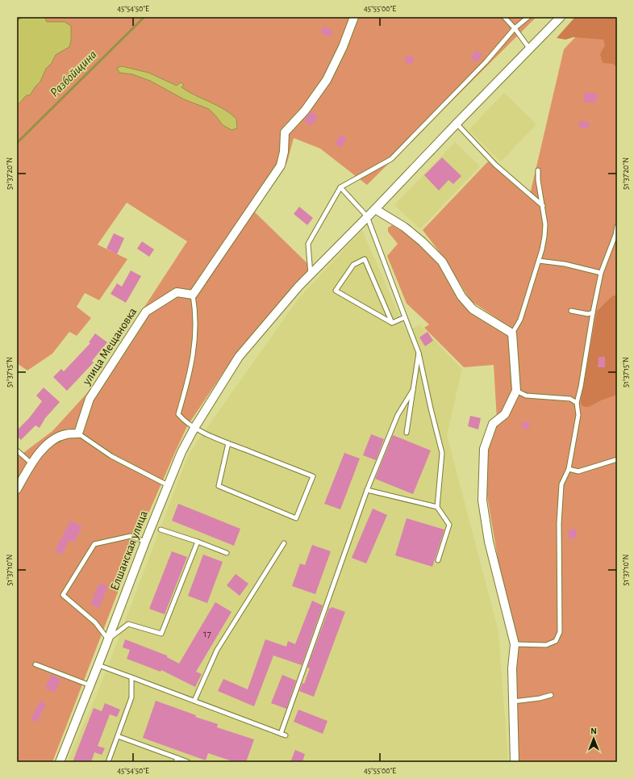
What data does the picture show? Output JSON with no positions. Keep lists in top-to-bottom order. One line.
{"streets":{"street":["улица Мещановка","Елшанская улица"]},"water":["Разбойщина"],"house_numbers":["17"],"north":"top","coordinates":["45°54'50\"E","45°55'00\"E","51°37'20\"N","51°37'15\"N","51°37'10\"N"]}
